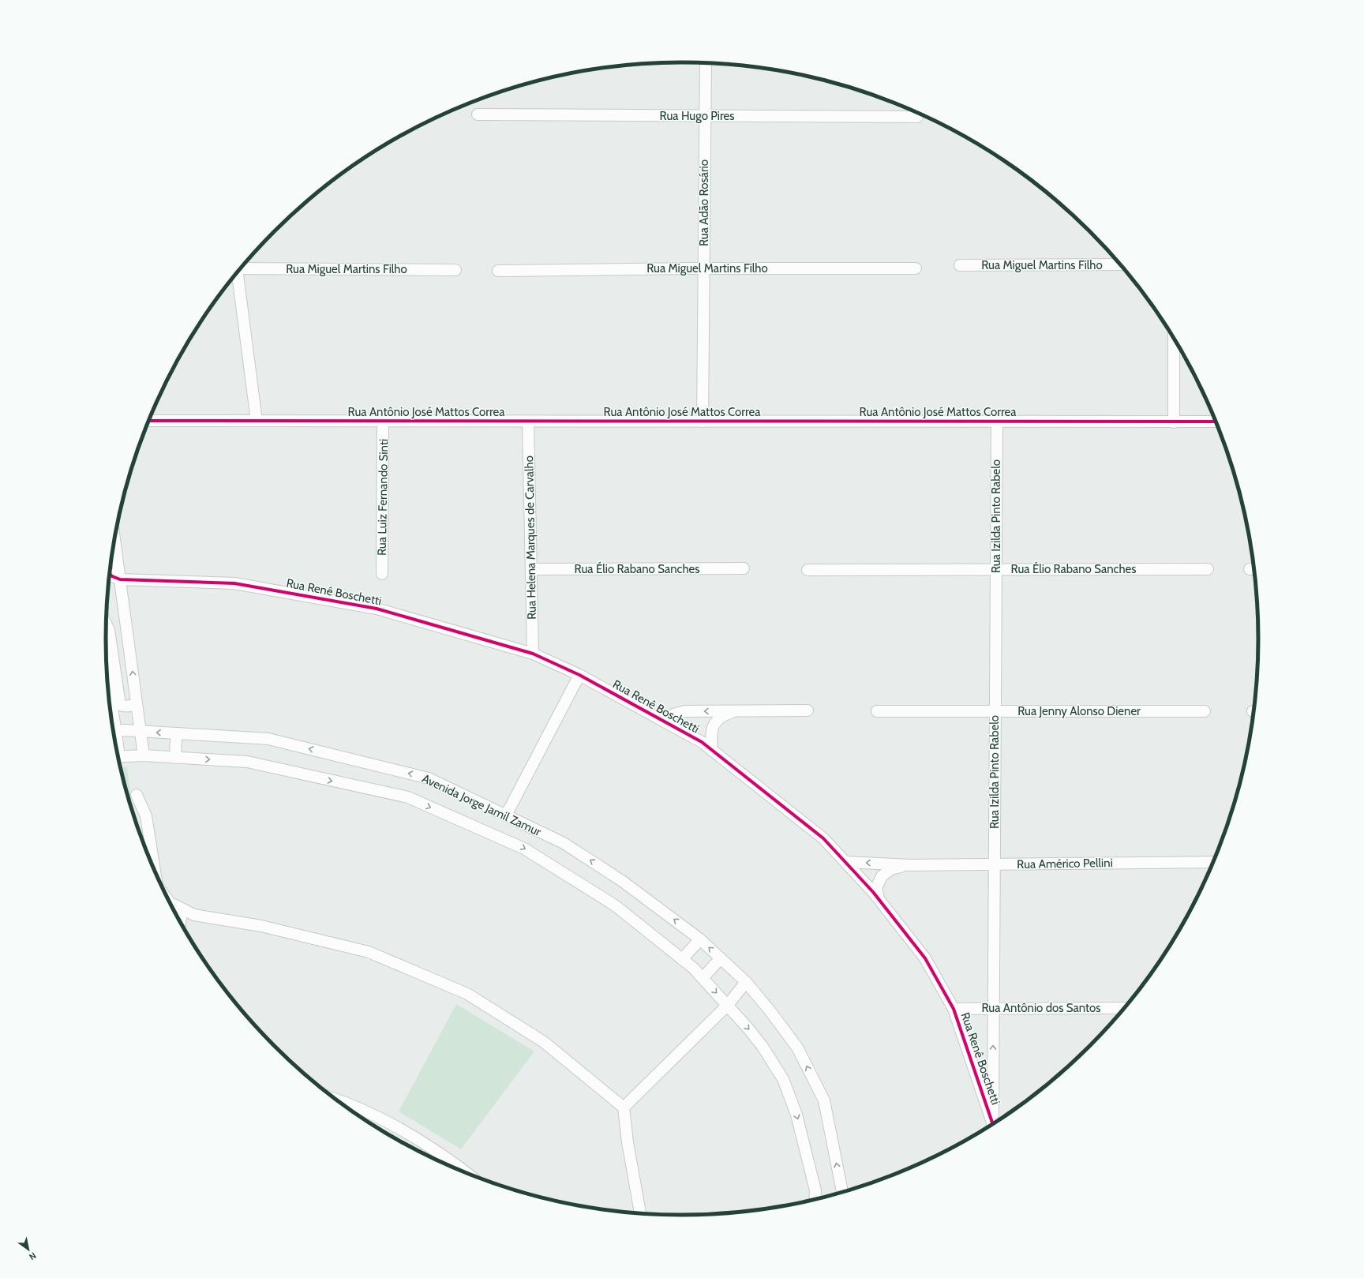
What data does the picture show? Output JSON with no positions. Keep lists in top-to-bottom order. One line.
{"streets":{"street":["Rua Hugo Pires","Rua Adão Rosário","Rua Miguel Martins Filho","Rua Antônio José Mattos Correa","Rua Luiz Fernando Sinti","Rua Izilda Pinto Rabelo","Rua Helena Marques de Carvalho","Rua Élio Rabano Sanches","Rua Renê Boschetti","Rua Jenny Alonso Diener","Avenida Jorge Jamil Zamur","Rua Américo Pellini","Rua Antônio dos Santos"]},"crossings":[["Rua Hugo Pires","Rua Adão Rosário"],["Rua Adão Rosário","Rua Miguel Martins Filho"],["Rua Adão Rosário","Rua Antônio José Mattos Correa"],["Rua Antônio José Mattos Correa","Rua Luiz Fernando Sinti"],["Rua Antônio José Mattos Correa","Rua Izilda Pinto Rabelo"],["Rua Antônio José Mattos Correa","Rua Helena Marques de Carvalho"],["Rua Izilda Pinto Rabelo","Rua Élio Rabano Sanches"],["Rua Izilda Pinto Rabelo","Rua Jenny Alonso Diener"],["Rua Izilda Pinto Rabelo","Rua Américo Pellini"],["Rua Izilda Pinto Rabelo","Rua Antônio dos Santos"],["Rua Helena Marques de Carvalho","Rua Élio Rabano Sanches"],["Rua Helena Marques de Carvalho","Rua Renê Boschetti"],["Rua Renê Boschetti","Rua Américo Pellini"],["Rua Renê Boschetti","Rua Antônio dos Santos"]],"north":"bottom right"}
